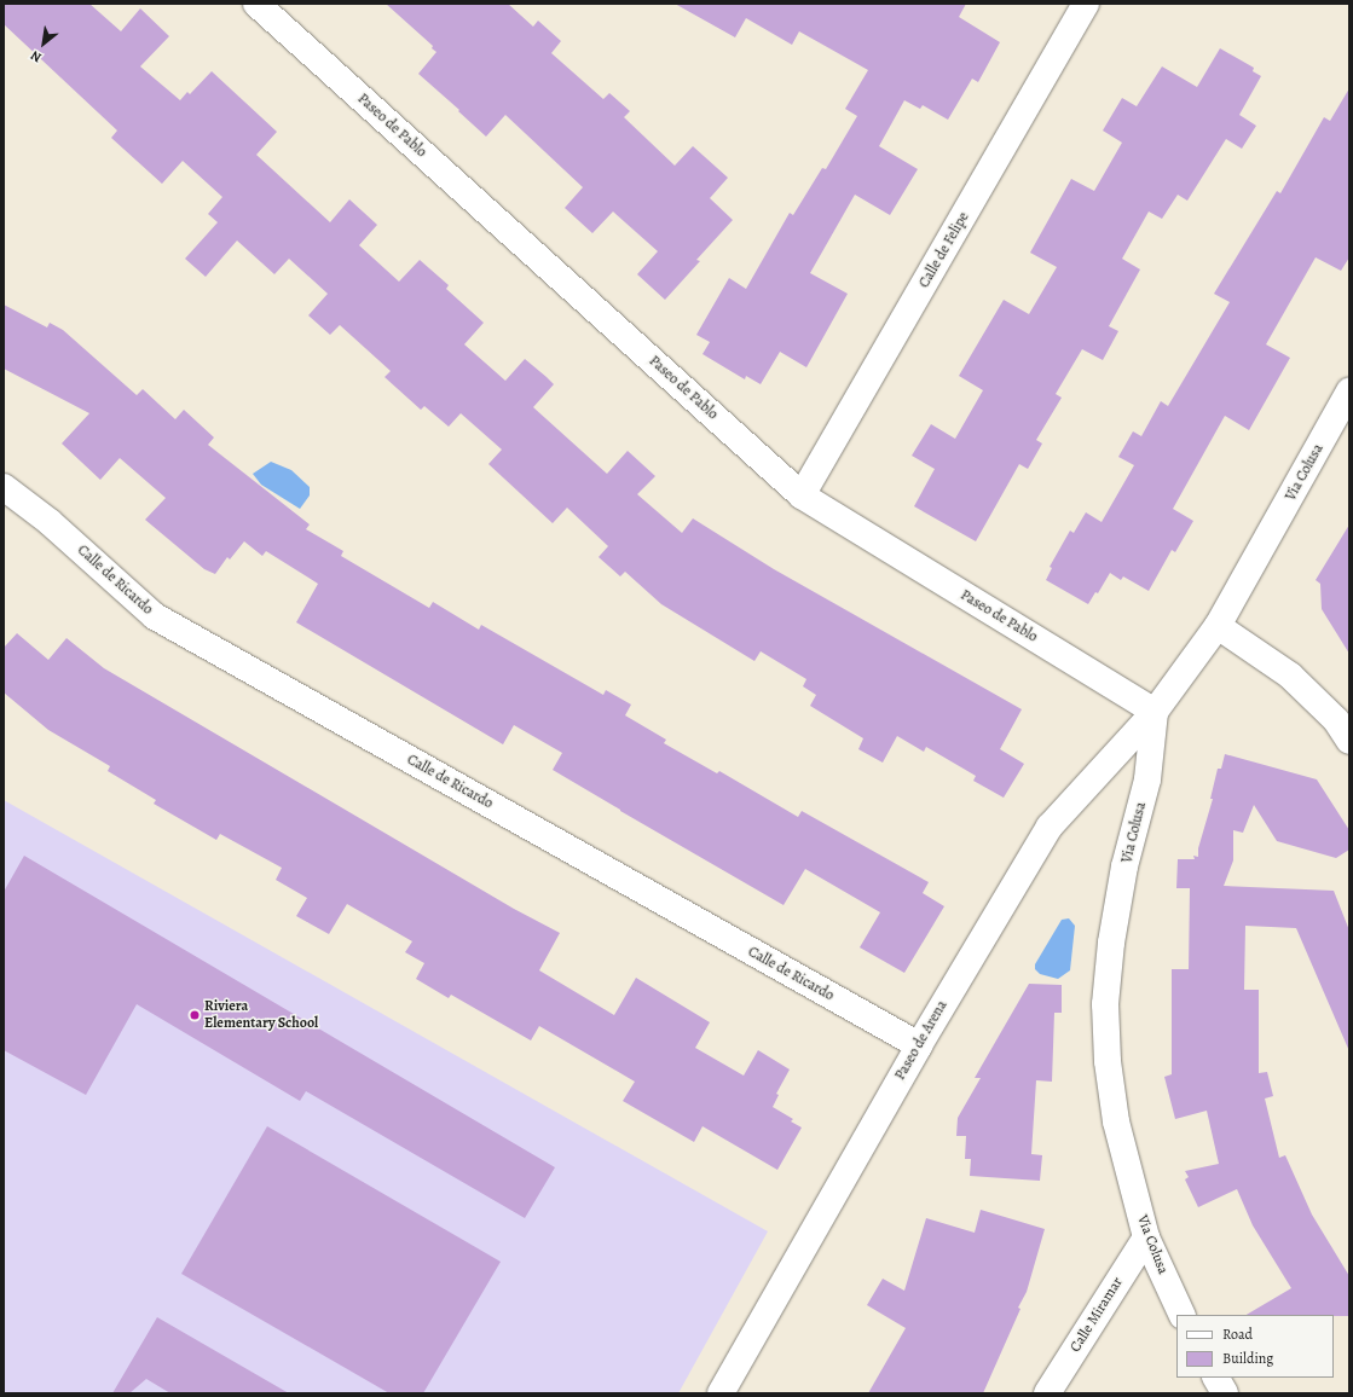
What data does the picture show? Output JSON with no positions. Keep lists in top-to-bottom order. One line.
{"streets":{"street":["Paseo de Pablo","Calle de Felipe","Via Colusa","Calle de Ricardo","Paseo de Arena","Calle Miramar"]},"crossings":[["Paseo de Pablo","Calle de Felipe"],["Paseo de Pablo","Via Colusa"],["Paseo de Pablo","Paseo de Arena"],["Via Colusa","Paseo de Arena"],["Via Colusa","Calle Miramar"],["Calle de Ricardo","Paseo de Arena"]],"places":["Riviera Elementary School"],"legend":["Road","Building"],"north":"bottom left"}
